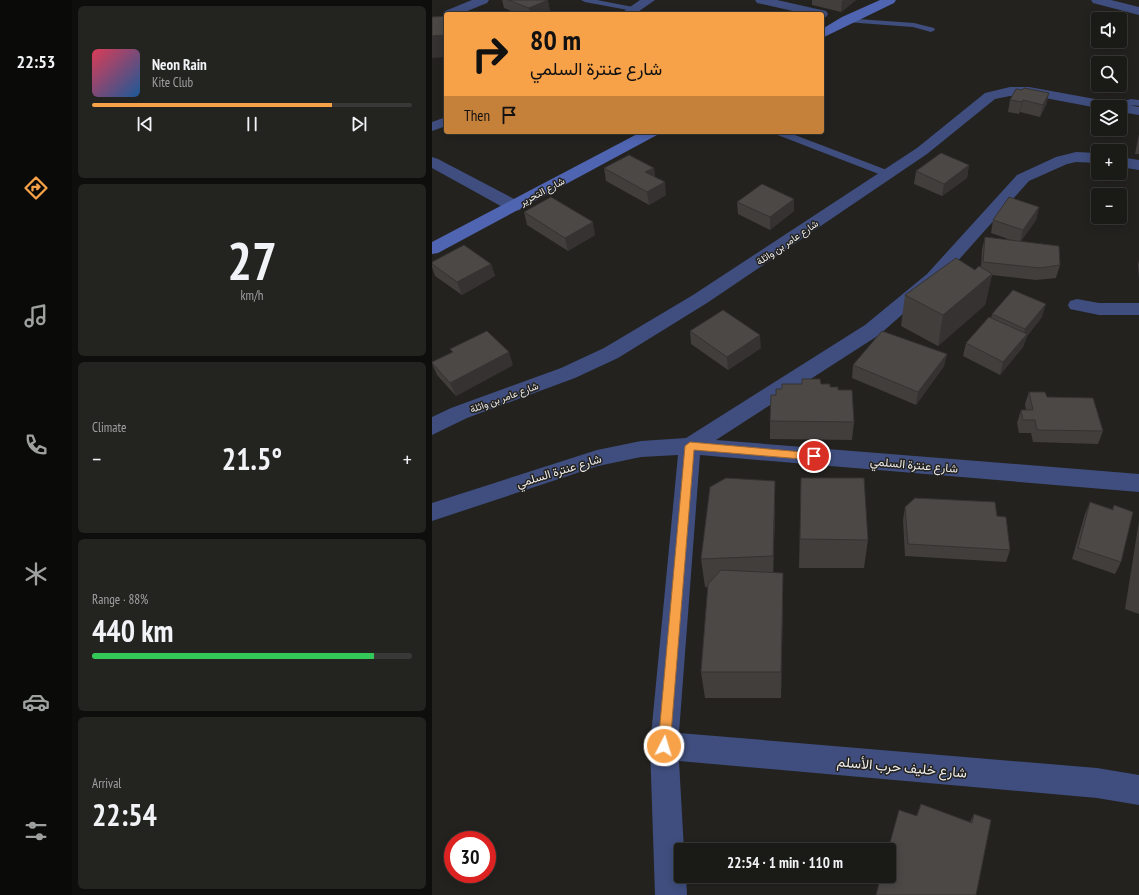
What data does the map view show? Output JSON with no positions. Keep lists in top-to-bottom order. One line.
{"streets":{"street":["شارع التحرير","شارع عامر بن واثلة","شارع عنترة السلمي","شارع خليف حرب الأسلم"]},"page":{"tabs":"22:53","map_buttons":["+","−"],"turn":["80 m","شارع عنترة السلمي"],"song":["Neon Rain","Kite Club"],"then":"Then","tile":[["27","km/h"],"Climate",["Range · 88%","440 km"],["Arrival","22:54"]],"heat":["−","21.5°","+"],"limit":"30","trip":"22:54 · 1 min · 110 m"}}
